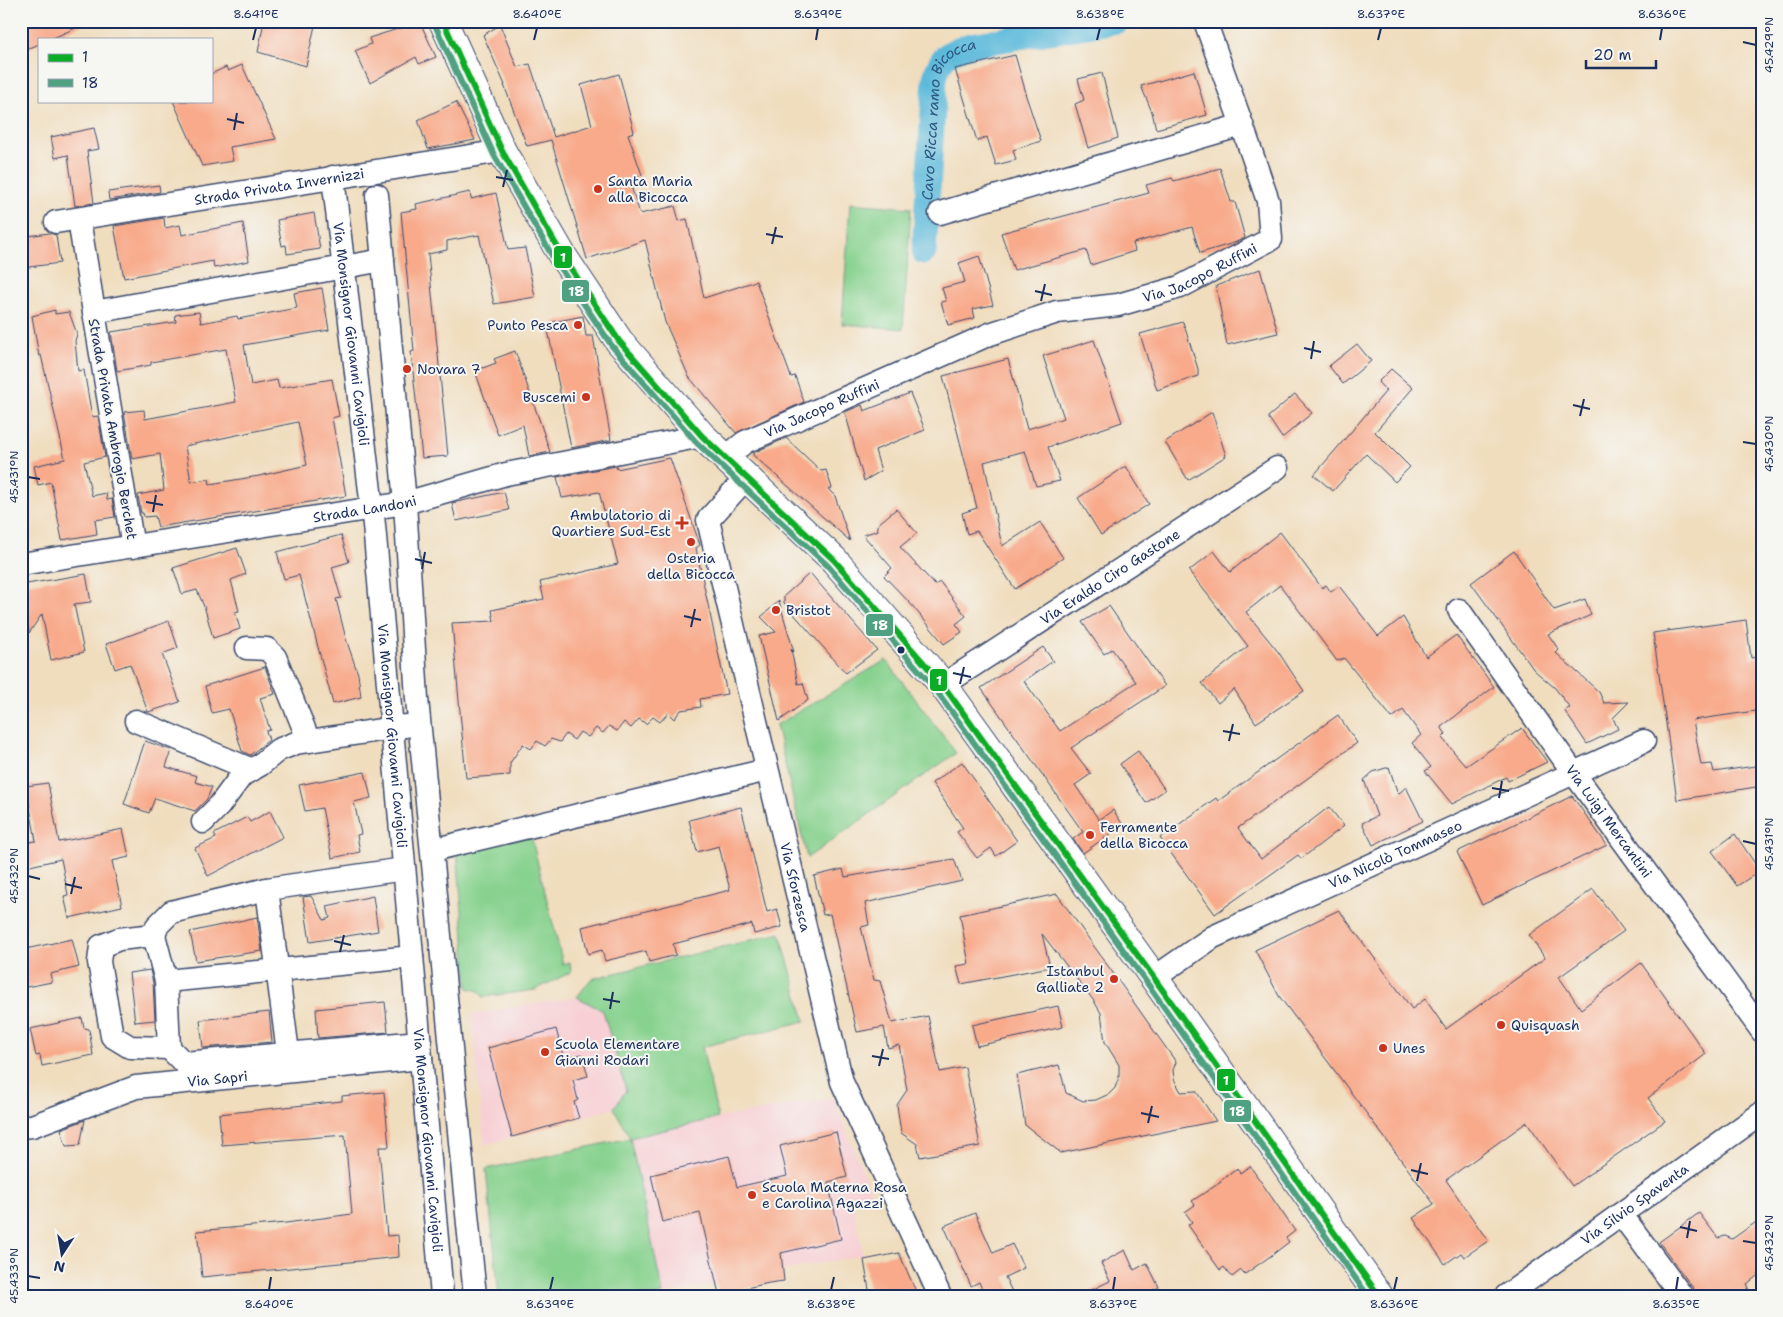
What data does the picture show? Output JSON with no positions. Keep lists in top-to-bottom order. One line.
{"streets":{"street":["Strada Privata Invernizzi","Via Jacopo Ruffini","Via Monsignor Giovanni Cavigioli","Strada Privata Ambrogio Berchet","Strada Landoni","Via Eraldo Ciro Gastone","Via Luigi Mercantini","Via Nicolò Tommaseo","Via Sforzesca","Via Sapri","Via Silvio Spaventa"]},"crossings":[["Strada Privata Invernizzi","Via Monsignor Giovanni Cavigioli"],["Via Monsignor Giovanni Cavigioli","Strada Privata Ambrogio Berchet"],["Via Monsignor Giovanni Cavigioli","Strada Landoni"],["Via Monsignor Giovanni Cavigioli","Via Sapri"],["Strada Privata Ambrogio Berchet","Strada Landoni"],["Via Luigi Mercantini","Via Nicolò Tommaseo"]],"water":["Cavo Ricca ramo Bicocca"],"places":{"other":["Santa Maria alla Bicocca","Punto Pesca","Novara 7","Buscemi","Osteria della Bicocca","Bristot","Ferramente della Bicocca","Istanbul Galliate 2","Quisquash","Unes","Scuola Elementare Gianni Rodari","Scuola Materna Rosa e Carolina Agazzi"],"health":["Ambulatorio di Quartiere Sud-Est"]},"lines":["transit line 1","transit line 18"],"legend":["1","18"],"scale_bar":"20 m","north":"bottom","coordinates":["8.641°E","8.640°E","8.639°E","8.638°E","8.637°E","8.636°E","45.429°N","45.430°N","45.431°N","45.432°N","45.433°N","8.635°E"]}
